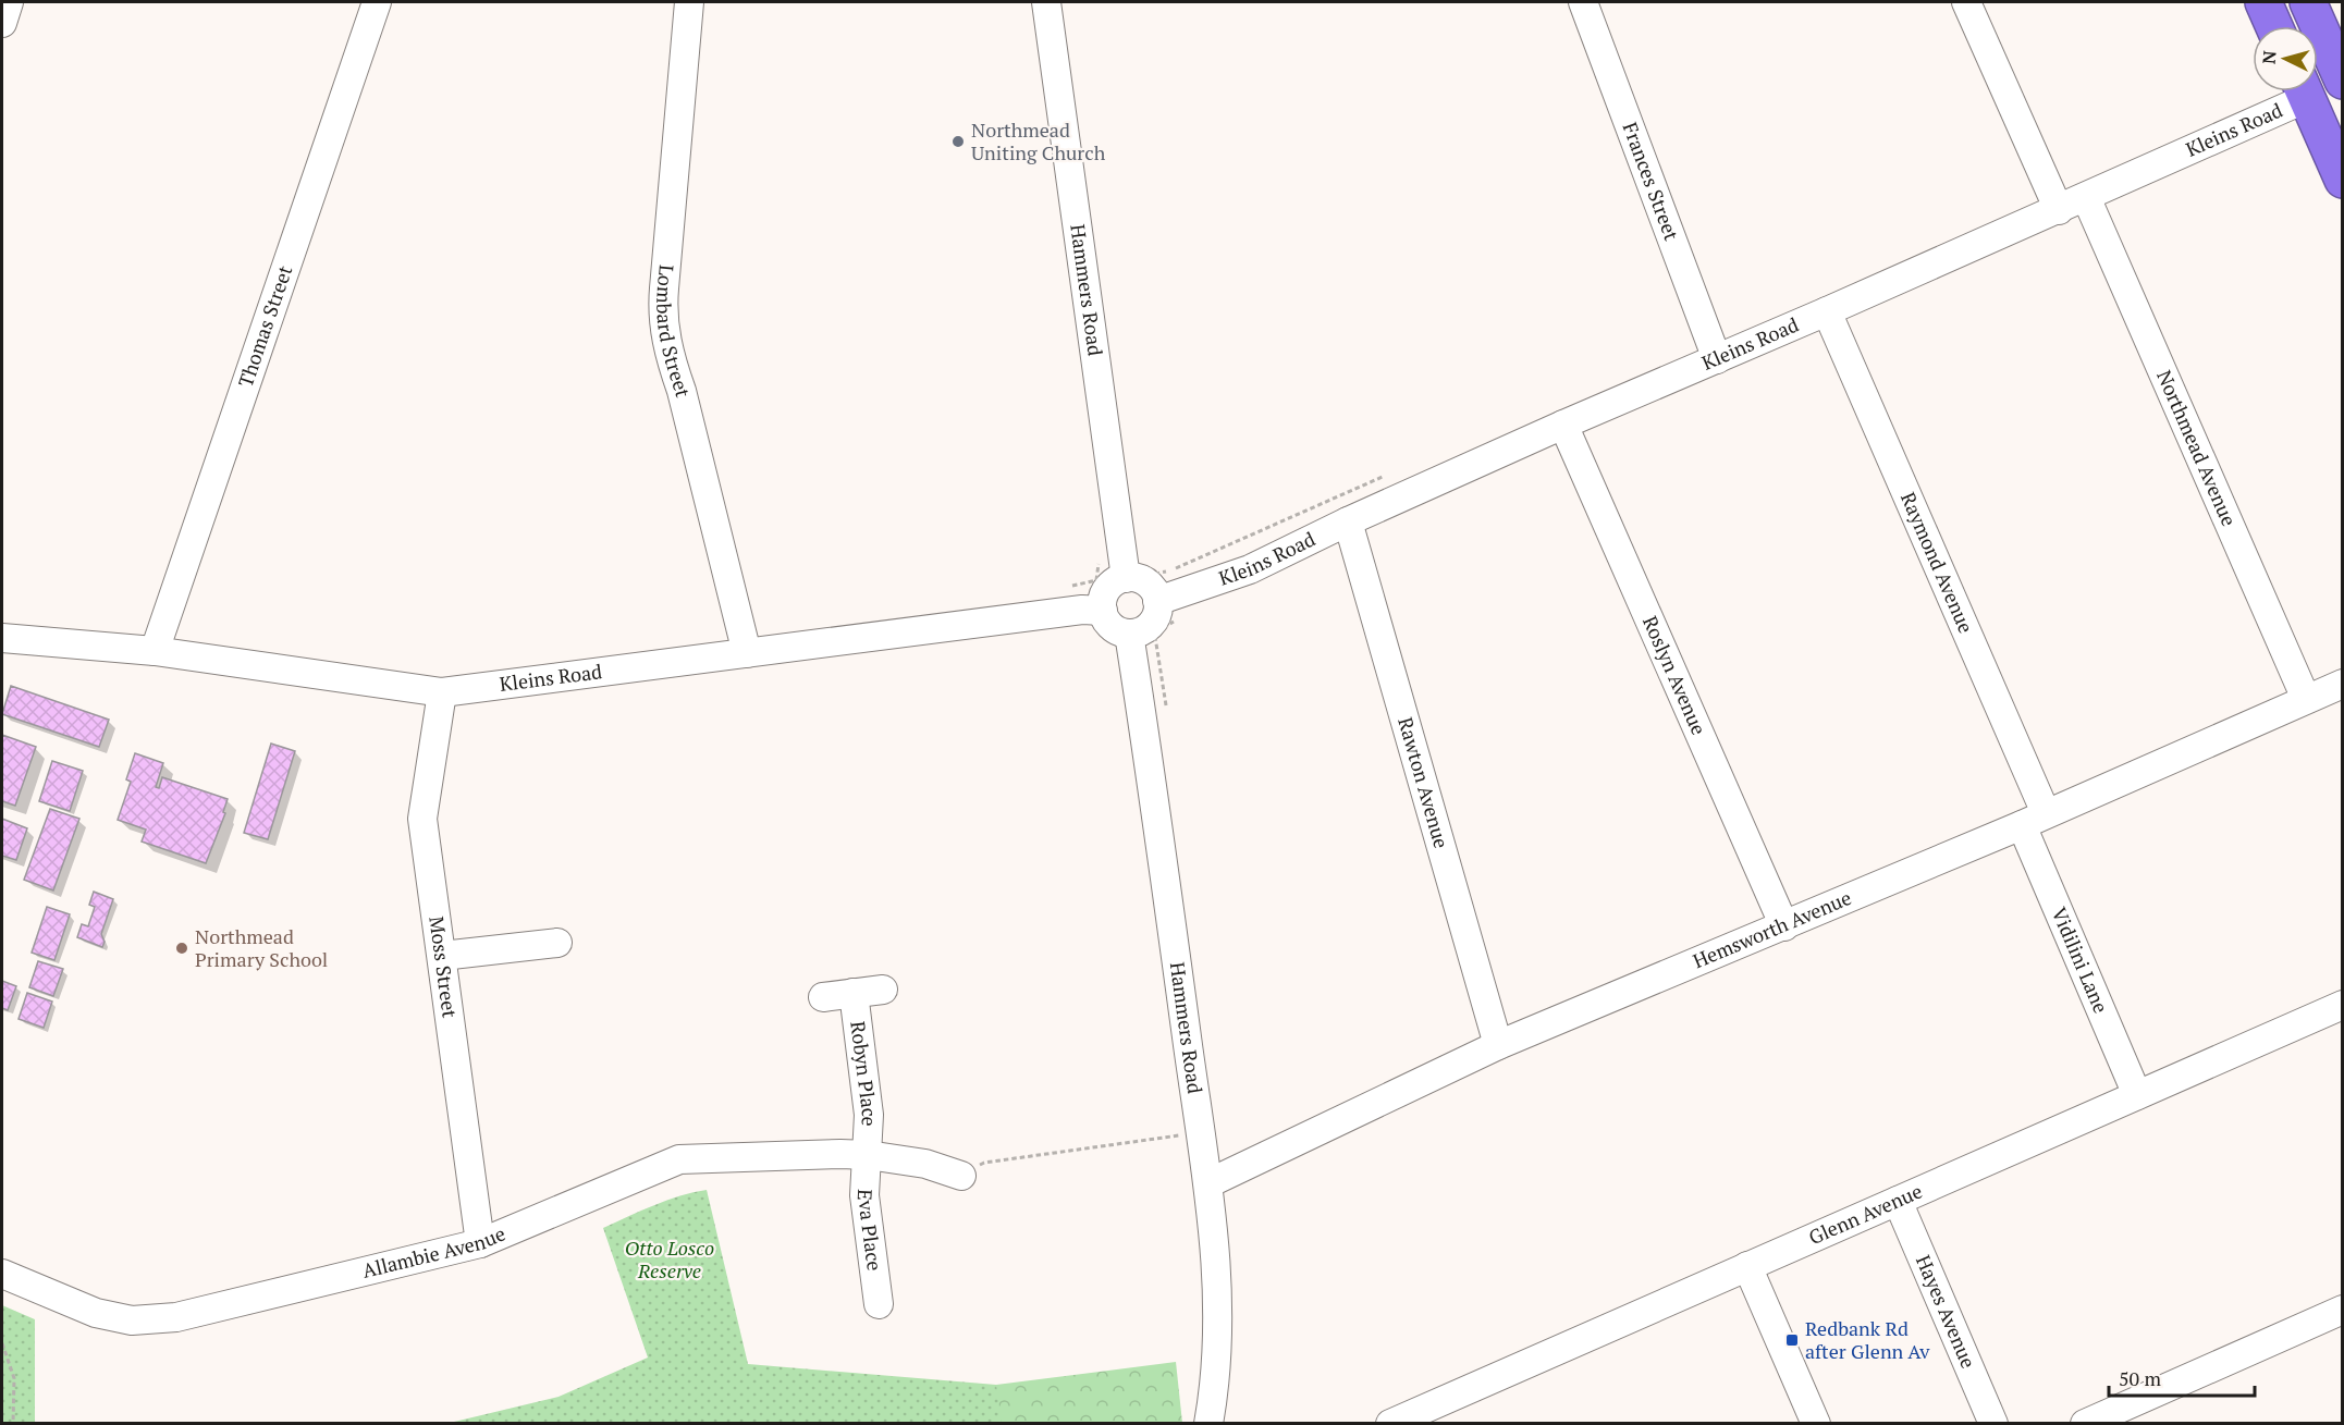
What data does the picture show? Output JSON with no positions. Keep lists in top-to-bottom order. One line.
{"streets":{"highway":["Kleins Road"],"street":["Frances Street","Hammers Road","Thomas Street","Lombard Street","Northmead Avenue","Raymond Avenue","Roslyn Avenue","Rawton Avenue","Hemsworth Avenue","Vidilini Lane","Moss Street","Robyn Place","Glenn Avenue","Eva Place","Allambie Avenue","Hayes Avenue"]},"crossings":[["Kleins Road","Frances Street"],["Kleins Road","Thomas Street"],["Kleins Road","Lombard Street"],["Kleins Road","Northmead Avenue"],["Kleins Road","Raymond Avenue"],["Kleins Road","Roslyn Avenue"],["Kleins Road","Rawton Avenue"],["Kleins Road","Moss Street"],["Hammers Road","Hemsworth Avenue"],["Northmead Avenue","Hemsworth Avenue"],["Raymond Avenue","Hemsworth Avenue"],["Raymond Avenue","Vidilini Lane"],["Roslyn Avenue","Hemsworth Avenue"],["Rawton Avenue","Hemsworth Avenue"],["Hemsworth Avenue","Vidilini Lane"],["Vidilini Lane","Glenn Avenue"],["Moss Street","Allambie Avenue"],["Robyn Place","Eva Place"],["Robyn Place","Allambie Avenue"],["Glenn Avenue","Hayes Avenue"],["Eva Place","Allambie Avenue"]],"parks":["Otto Losco Reserve"],"places":{"other":["Northmead Uniting Church","Northmead Primary School"],"transit":["Redbank Rd after Glenn Av"]},"scale_bar":"50 m","north":"left"}
